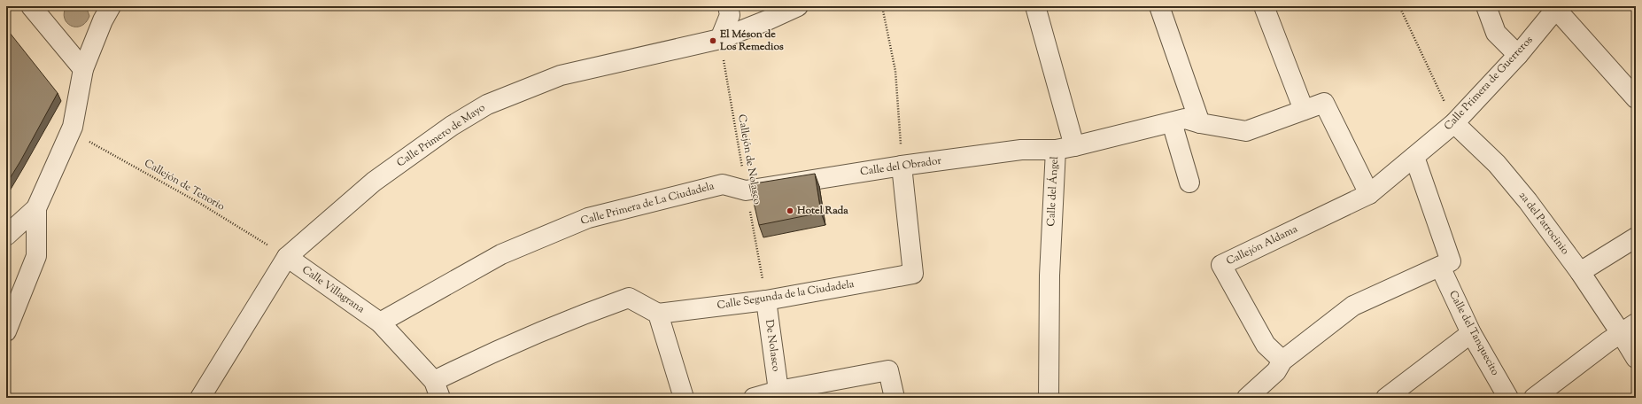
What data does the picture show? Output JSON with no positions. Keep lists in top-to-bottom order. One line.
{"streets":{"street":["Calle Primera de Guerreros","Calle Primero de Mayo","Calle del Obrador","Calle del Ángel","Calle Primera de La Ciudadela","2a del Patrocinio","Callejón Aldama","Calle Villagrana","Calle Segunda de la Ciudadela","Calle del Tanquecito","De Nolasco"],"path":["Callejón de Nolasco","Callejón de Tenorio"]},"crossings":[["Calle Primera de Guerreros","Calle del Ángel"],["Calle Primera de Guerreros","2a del Patrocinio"],["Calle Primera de Guerreros","Callejón Aldama"],["Calle Primero de Mayo","Callejón de Nolasco"],["Calle Primero de Mayo","Callejón de Tenorio"],["Calle Primero de Mayo","Calle Villagrana"],["Callejón de Nolasco","Calle del Obrador"],["Callejón de Nolasco","Calle Primera de La Ciudadela"],["Callejón de Nolasco","Calle Segunda de la Ciudadela"],["Callejón de Nolasco","De Nolasco"],["Calle del Obrador","Calle del Ángel"],["Calle del Obrador","Calle Primera de La Ciudadela"],["Calle del Obrador","Calle Segunda de la Ciudadela"],["Callejón de Tenorio","Calle Villagrana"],["Calle del Ángel","Callejón Aldama"],["Calle Primera de La Ciudadela","Calle Villagrana"],["Calle Segunda de la Ciudadela","De Nolasco"]],"places":["El Méson de Los Remedios","Hotel Rada"]}
